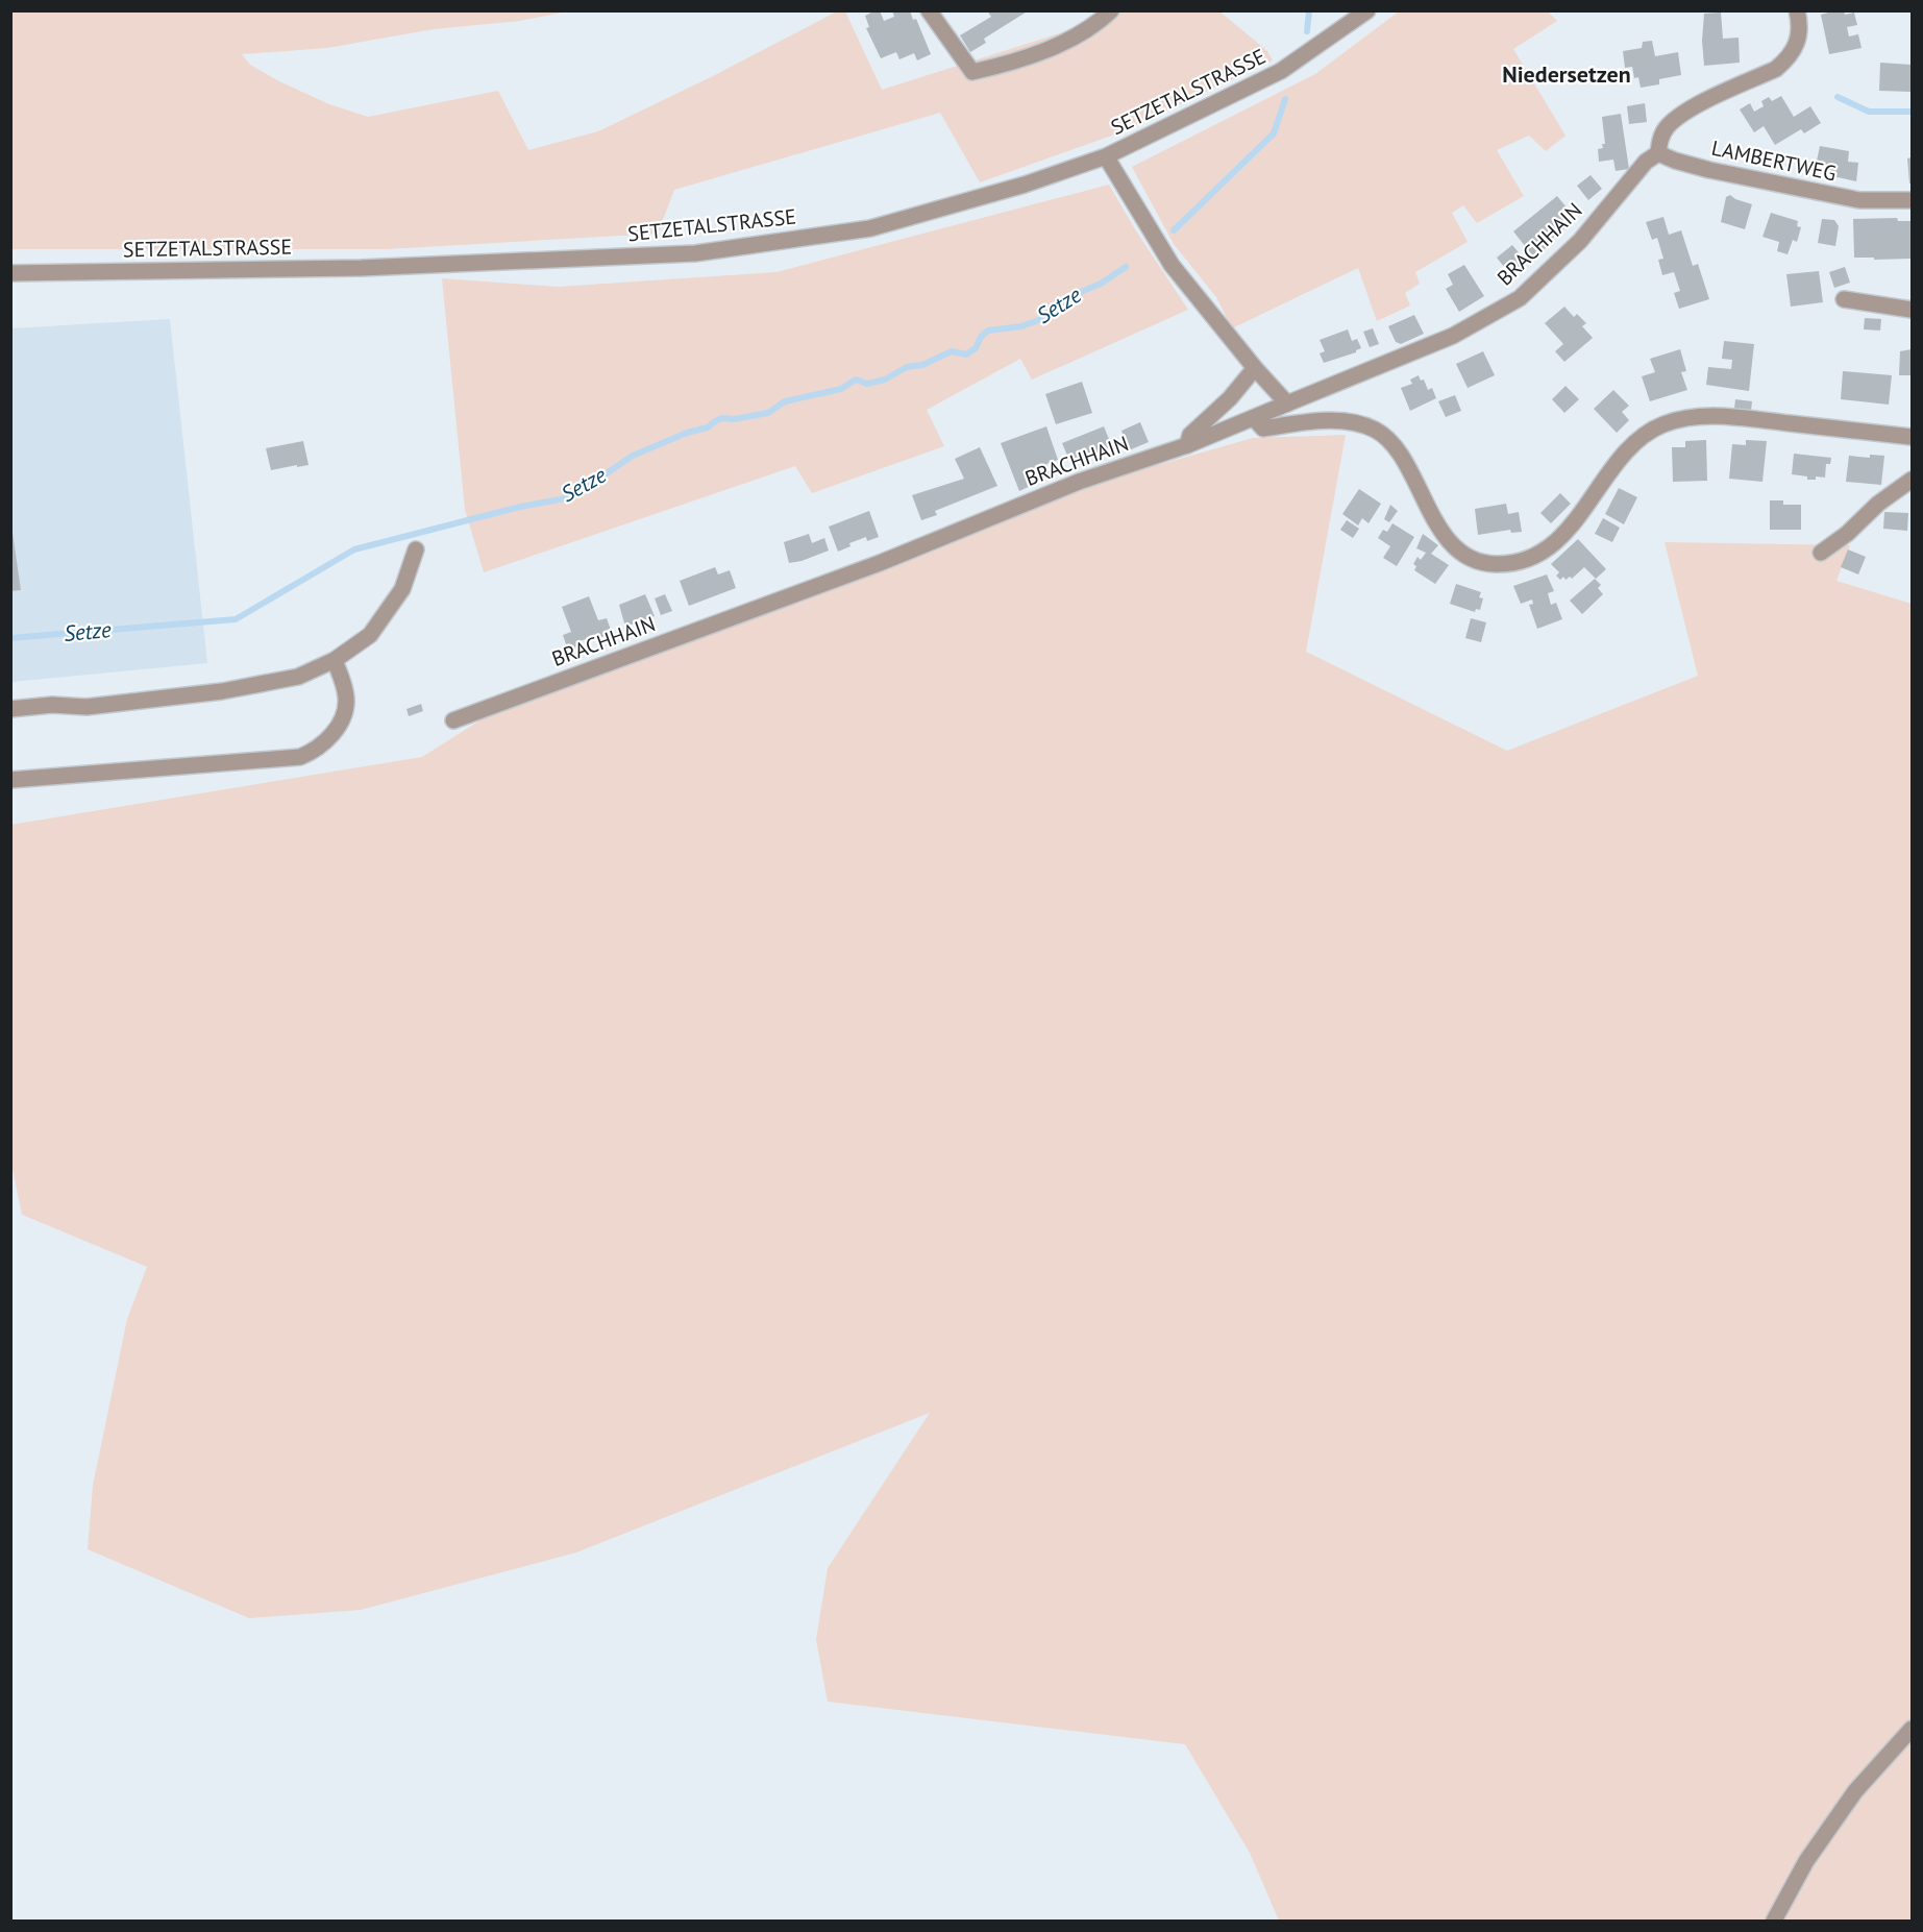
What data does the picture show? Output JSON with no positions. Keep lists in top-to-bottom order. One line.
{"streets":{"street":["SETZETALSTRASSE","LAMBERTWEG","BRACHHAIN"]},"crossings":[["LAMBERTWEG","BRACHHAIN"]],"districts":["Niedersetzen"],"water":["Setze"]}
